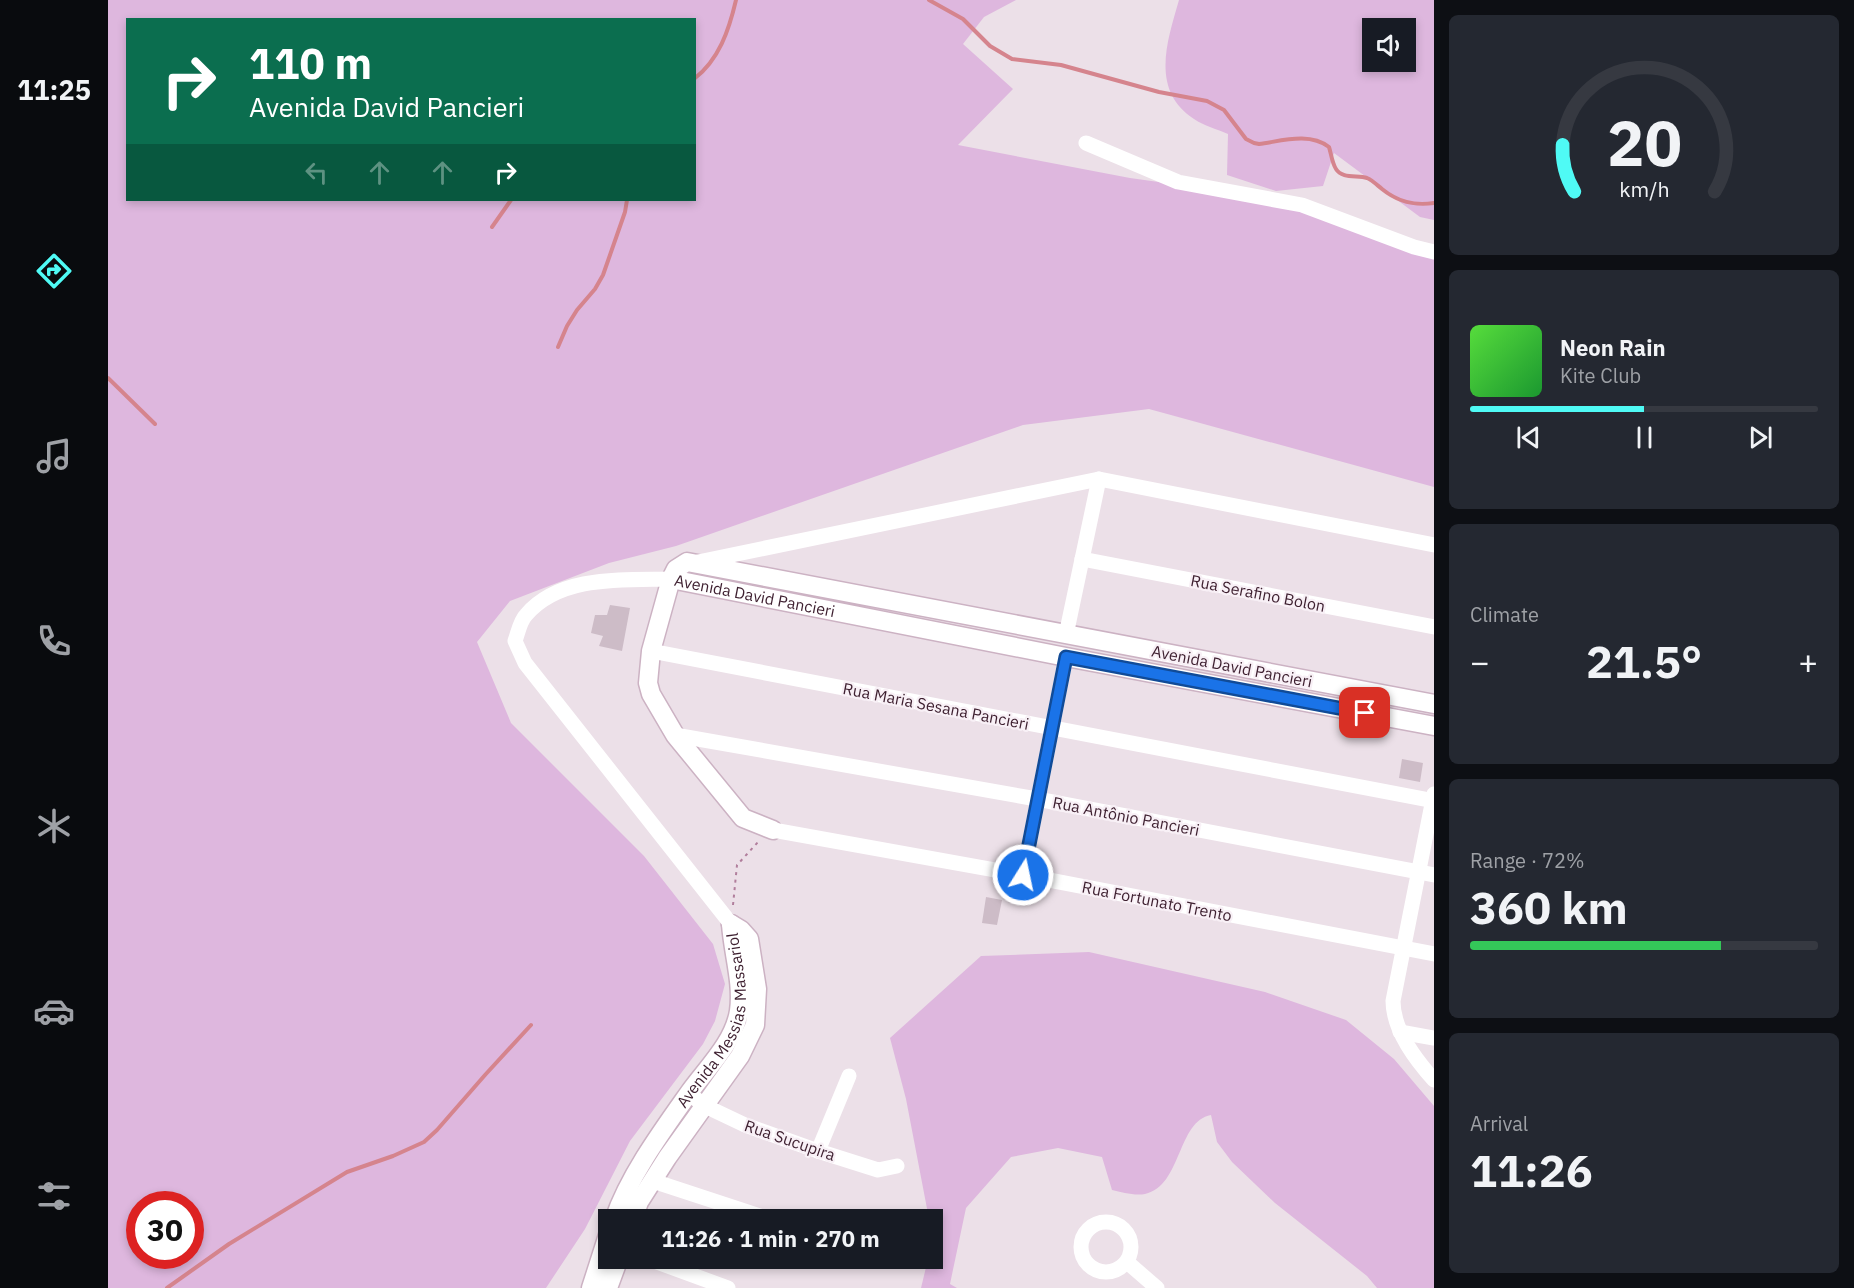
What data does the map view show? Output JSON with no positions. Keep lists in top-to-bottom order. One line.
{"streets":{"street":["Rua Serafino Bolon","Avenida David Pancieri","Rua Maria Sesana Pancieri","Rua Antônio Pancieri","Rua Fortunato Trento","Avenida Messias Massariol","Rua Sucupira"]},"crossings":[["Avenida Messias Massariol","Rua Sucupira"]],"page":{"tabs":"11:25","turn":["110 m","Avenida David Pancieri"],"song":["Neon Rain","Kite Club"],"tile":["Climate",["Range · 72%","360 km"],["Arrival","11:26"]],"heat":["−","21.5°","+"],"limit":"30","trip":"11:26 · 1 min · 270 m","gauge":["20","km/h"]}}
